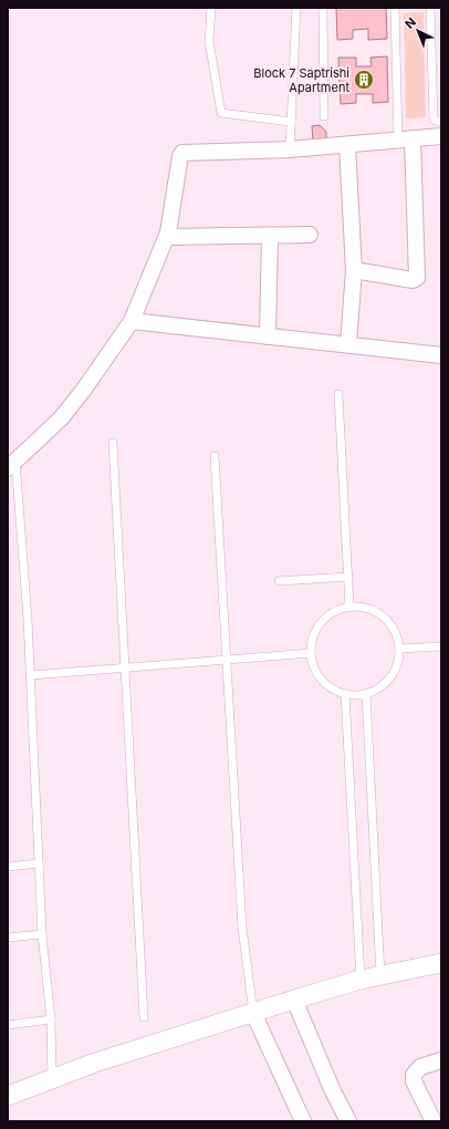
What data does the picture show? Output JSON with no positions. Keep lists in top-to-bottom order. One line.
{"places":{"building":["Block 7 Saptrishi Apartment"]},"north":"top left"}
